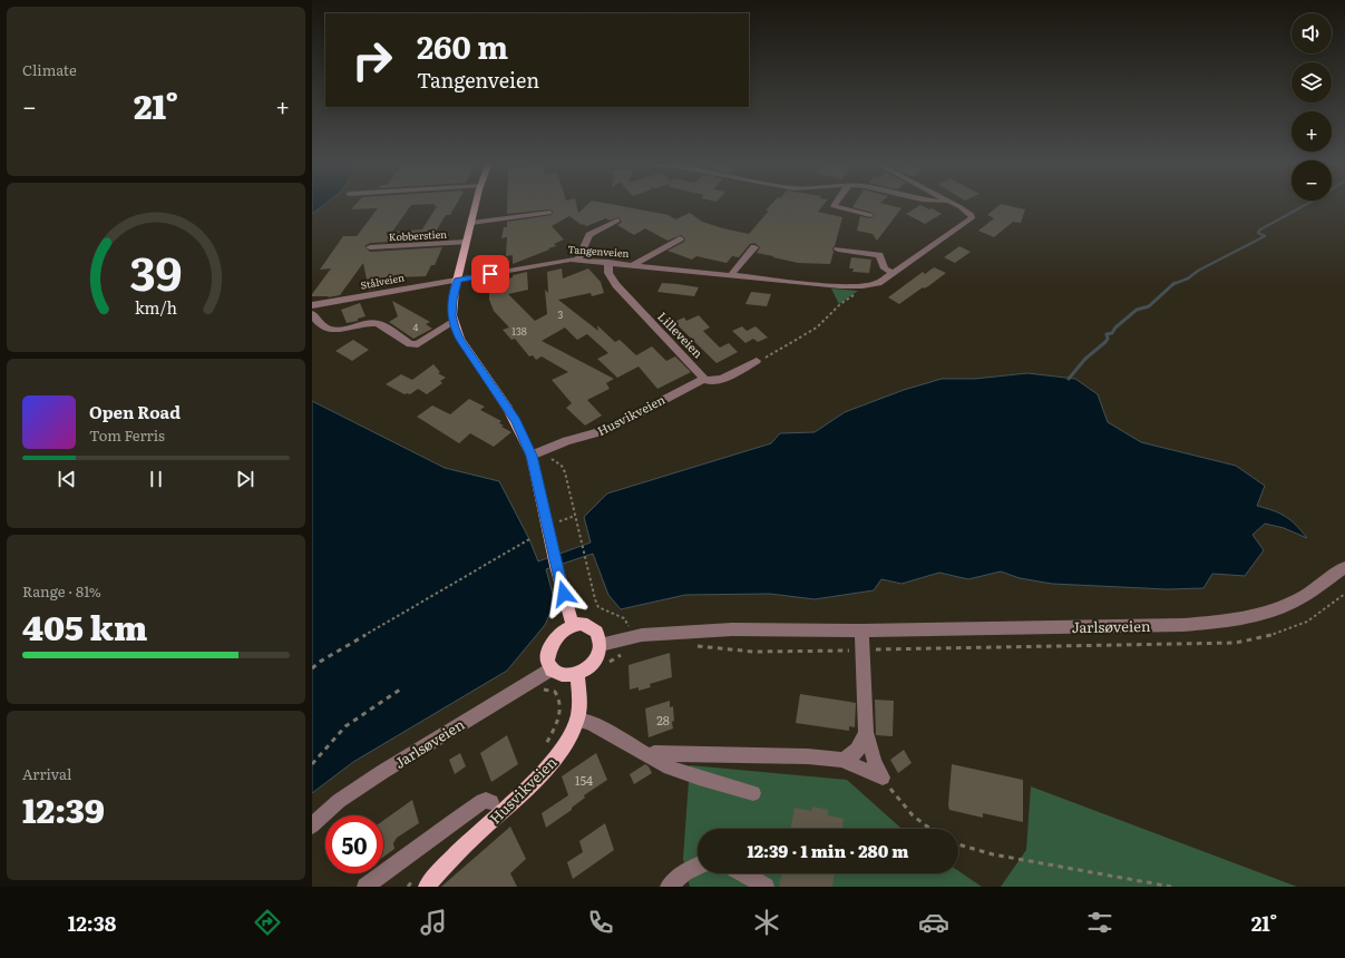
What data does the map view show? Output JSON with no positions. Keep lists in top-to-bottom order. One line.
{"streets":{"main road":["Husvikveien"],"street":["Kobberstien","Tangenveien","Stålveien","Lilleveien","Jarlsøveien"]},"crossings":[["Tangenveien","Stålveien"],["Tangenveien","Lilleveien"],["Lilleveien","Husvikveien"],["Husvikveien","Jarlsøveien"]],"house_numbers":["3","4","138","28","154"],"page":{"tile":["Climate",["Range · 81%","405 km"],["Arrival","12:39"]],"map_buttons":["+","−"],"turn":["260 m","Tangenveien"],"heat":["−","21°","+"],"song":["Open Road","Tom Ferris"],"limit":"50","trip":"12:39 · 1 min · 280 m","tabs":["12:38","21°"],"gauge":["39","km/h"]}}
